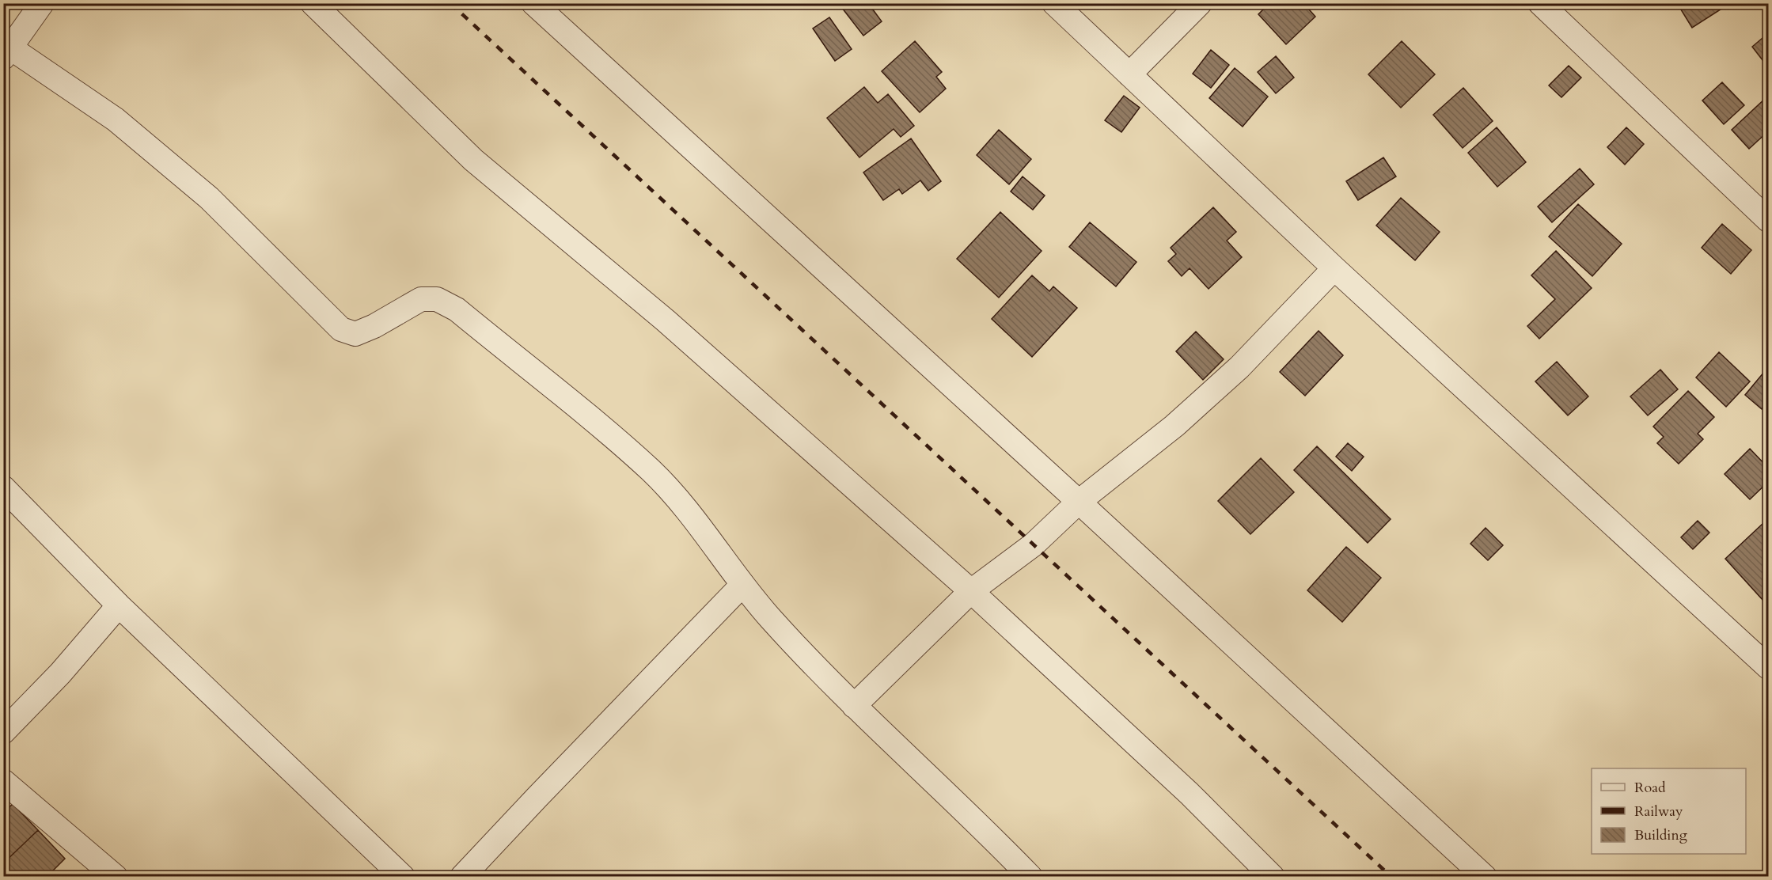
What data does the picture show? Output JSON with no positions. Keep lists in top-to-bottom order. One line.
{"legend":["Road","Railway","Building"]}
